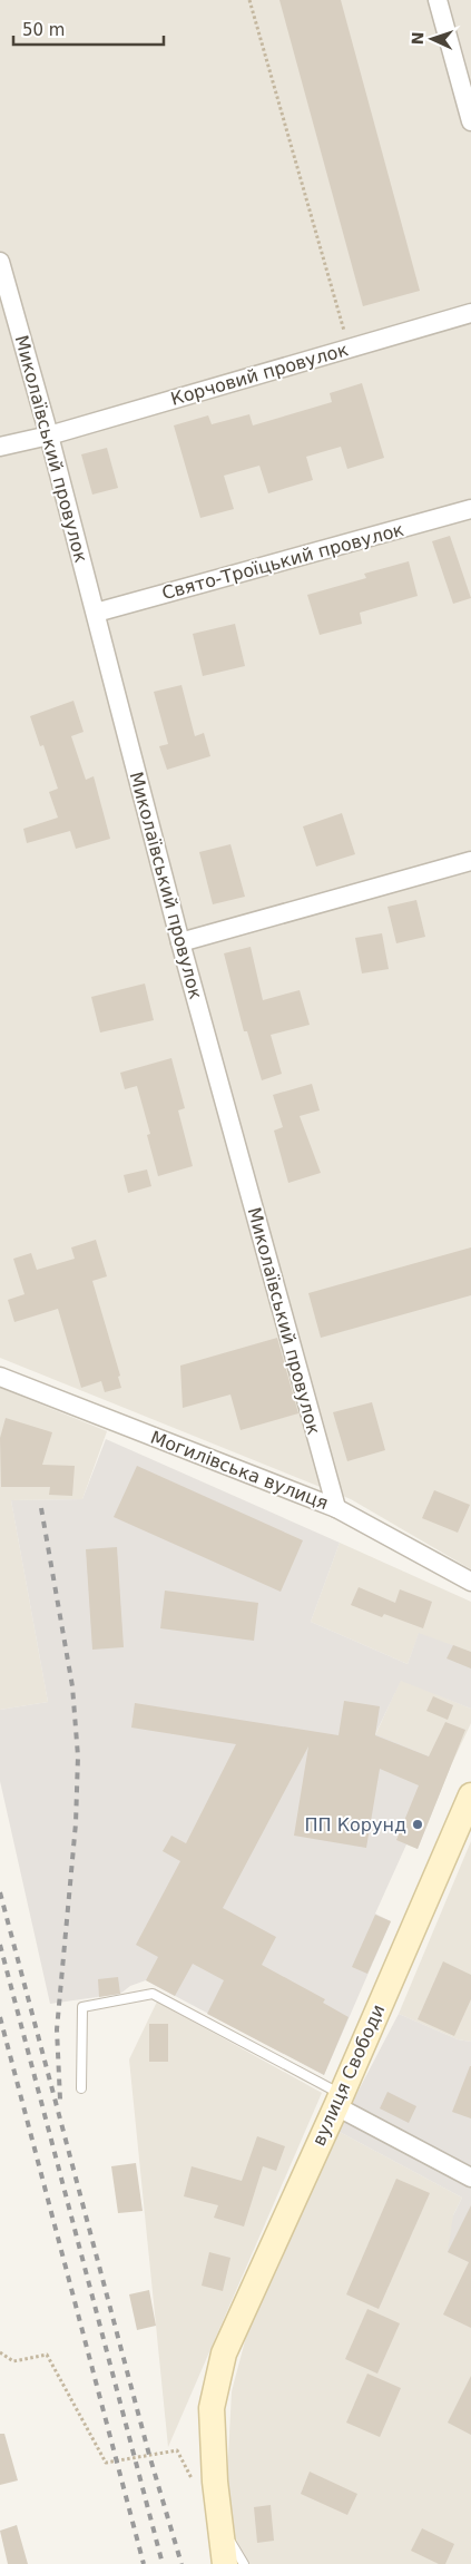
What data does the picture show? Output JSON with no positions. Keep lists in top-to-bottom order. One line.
{"streets":{"street":["Корчовий провулок","Миколаївський провулок","Свято-Троїцький провулок","Могилівська вулиця","вулиця Свободи"]},"crossings":[["Корчовий провулок","Миколаївський провулок"],["Миколаївський провулок","Свято-Троїцький провулок"],["Миколаївський провулок","Могилівська вулиця"]],"places":["ПП Корунд"],"scale_bar":"50 m","north":"left"}
